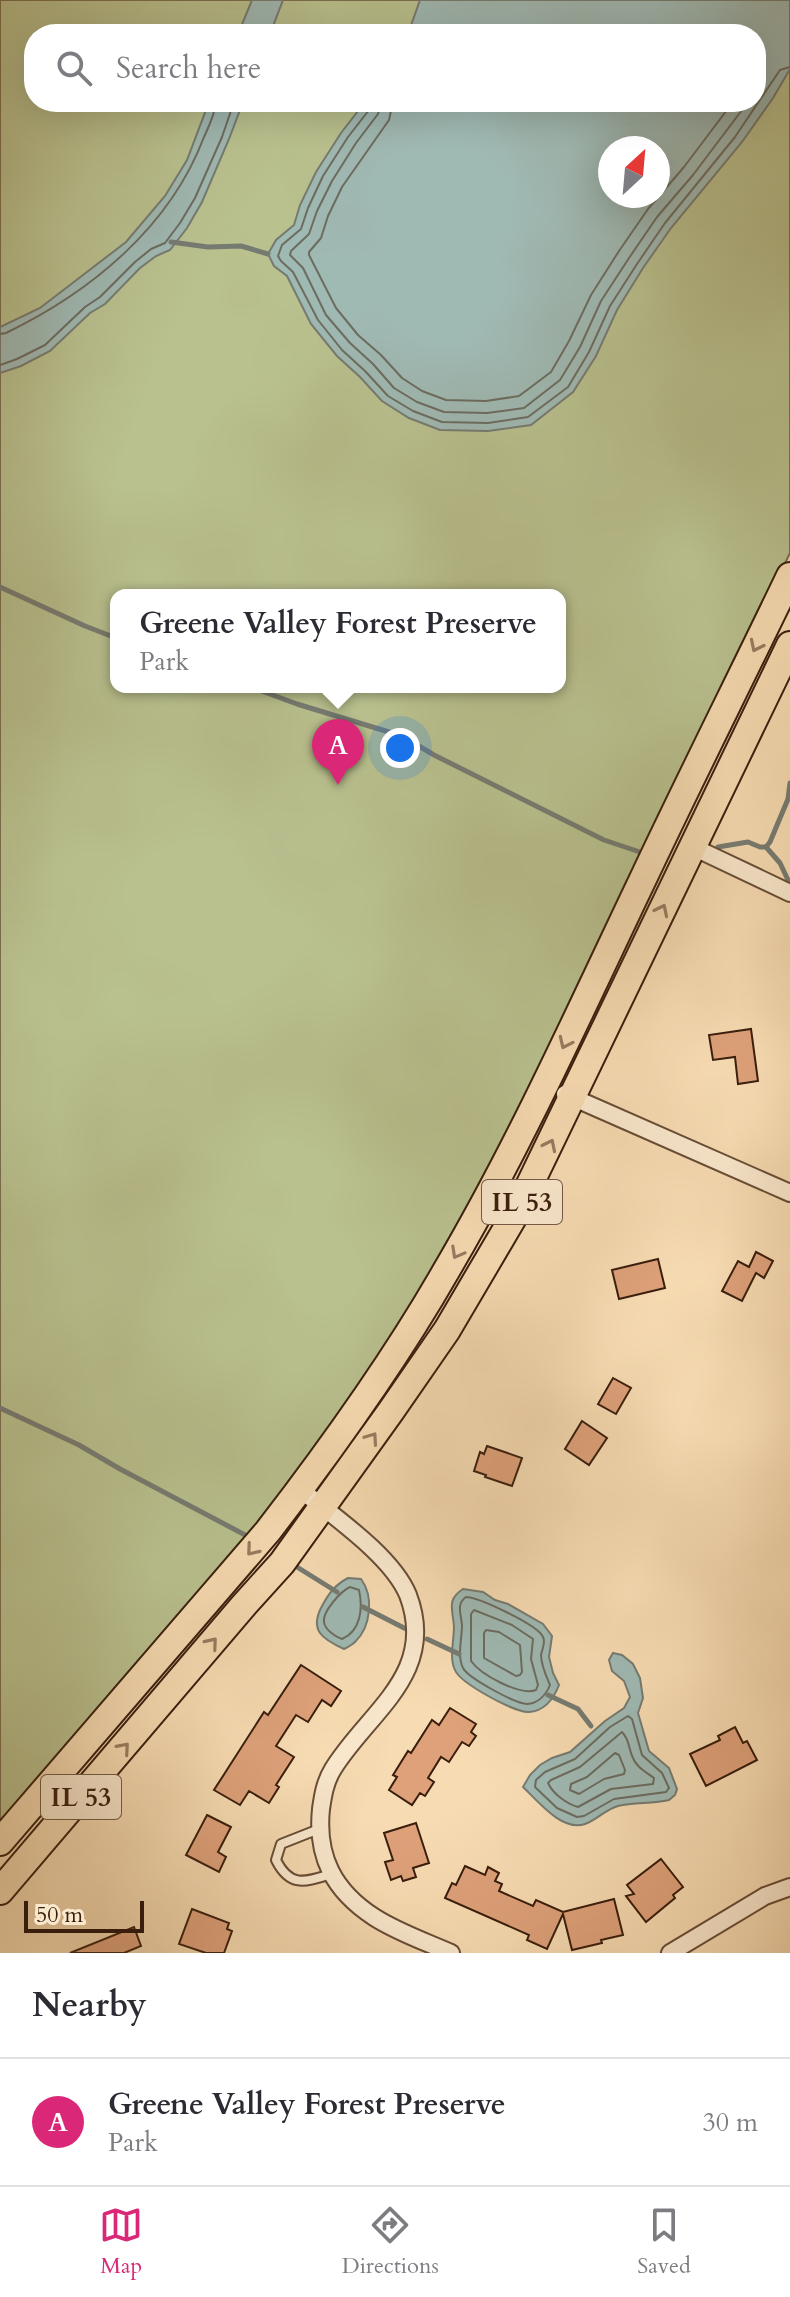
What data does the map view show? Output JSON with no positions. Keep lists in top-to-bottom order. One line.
{"streets":{"main road":["IL 53"]},"scale_bar":"50 m","north":"top right","page":{"search":"Search here","popup":["Greene Valley Forest Preserve","Park"],"pins":"A","scale":"50 m","heading":"Nearby","list":[{"mark":"A","name":"Greene Valley Forest Preserve","note":"Park","value":"30 m"}],"nav":["Map","Directions","Saved"]}}
